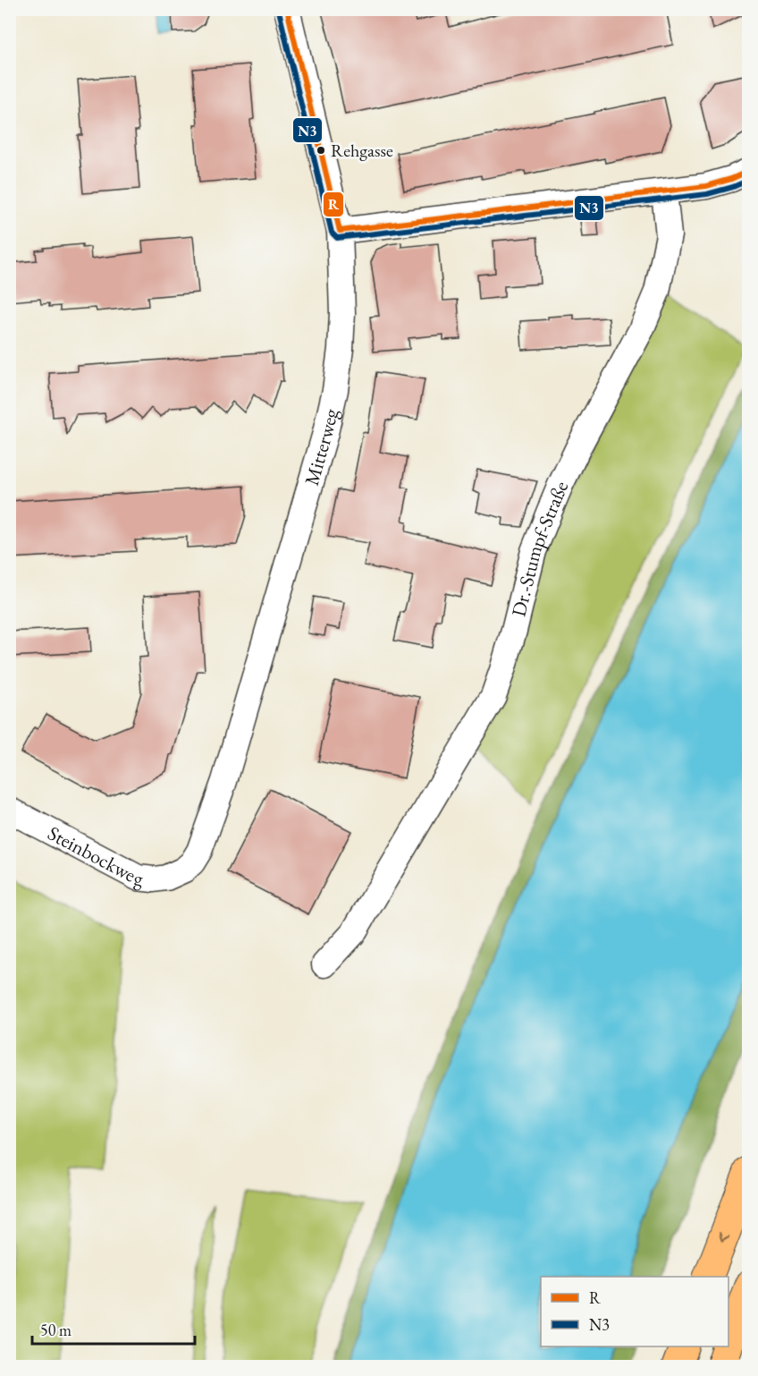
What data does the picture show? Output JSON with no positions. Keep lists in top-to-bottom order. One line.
{"streets":{"street":["Mitterweg","Dr.-Stumpf-Straße","Steinbockweg"]},"crossings":[["Mitterweg","Steinbockweg"]],"places":["Rehgasse"],"lines":["transit line R","transit line N3"],"legend":["R","N3"],"scale_bar":"50 m"}
